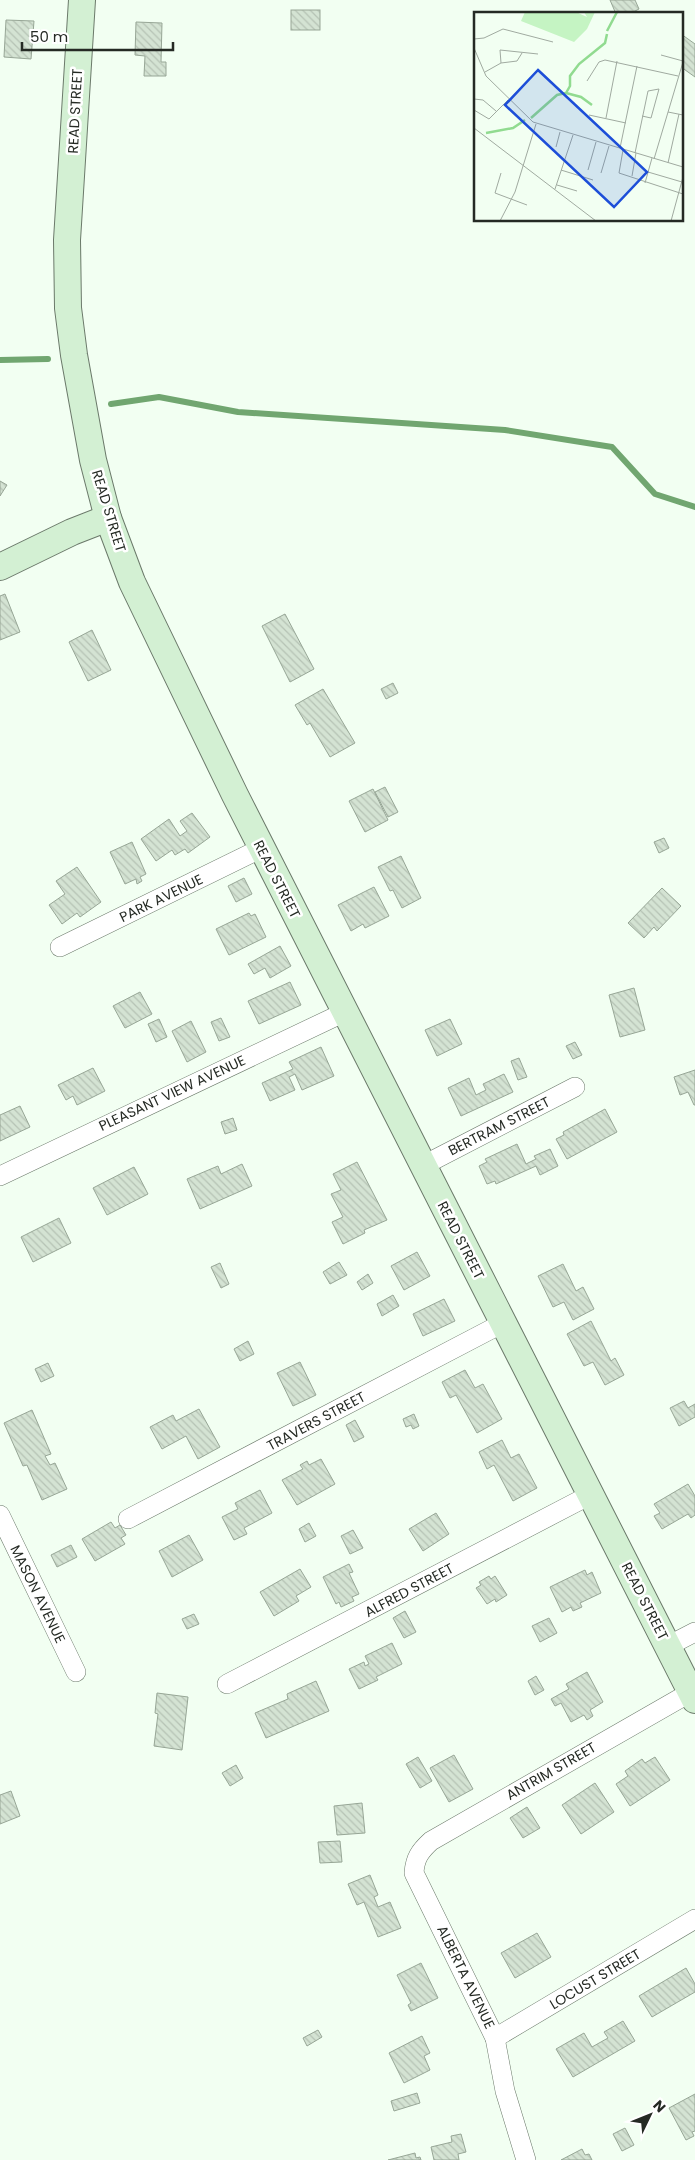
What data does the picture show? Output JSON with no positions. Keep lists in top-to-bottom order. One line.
{"streets":{"main road":["READ STREET"],"street":["PARK AVENUE","PLEASANT VIEW AVENUE","BERTRAM STREET","TRAVERS STREET","ALFRED STREET","MASON AVENUE","ANTRIM STREET","ALBERTA AVENUE","LOCUST STREET"]},"crossings":[["READ STREET","PARK AVENUE"],["READ STREET","PLEASANT VIEW AVENUE"],["READ STREET","BERTRAM STREET"],["READ STREET","TRAVERS STREET"],["READ STREET","ALFRED STREET"],["READ STREET","ANTRIM STREET"],["ANTRIM STREET","ALBERTA AVENUE"],["ALBERTA AVENUE","LOCUST STREET"]],"scale_bar":"50 m","north":"top right"}
